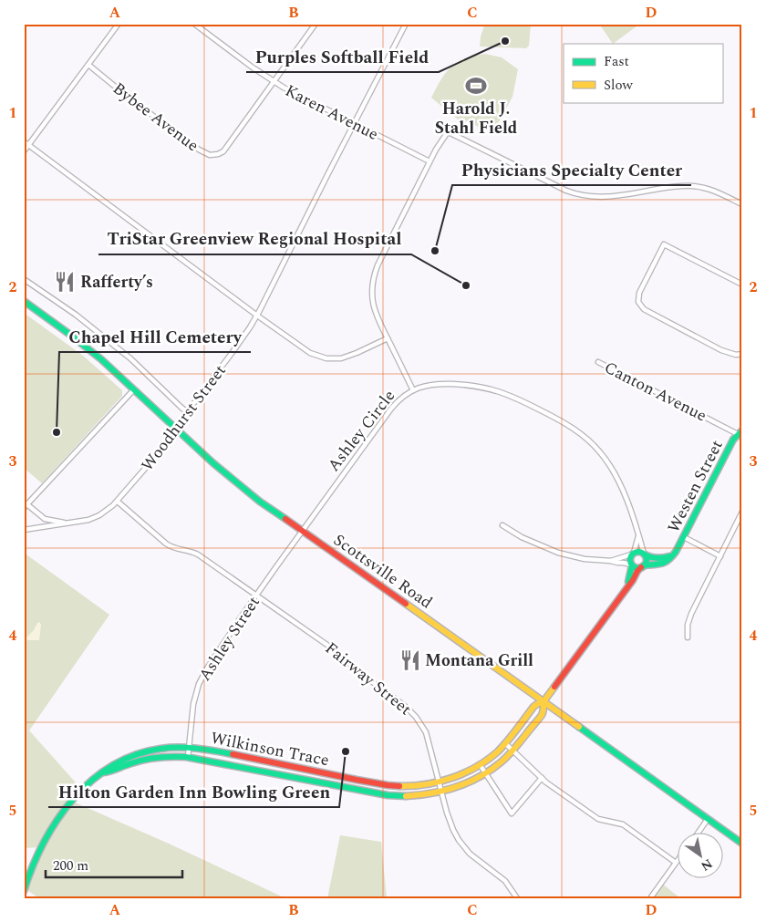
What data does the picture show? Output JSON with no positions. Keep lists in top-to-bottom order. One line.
{"streets":{"street":["Karen Avenue","Bybee Avenue","Canton Avenue","Woodhurst Street","Ashley Circle","Westen Street","Scottsville Road","Ashley Street","Fairway Street","Wilkinson Trace"]},"crossings":[["Karen Avenue","Bybee Avenue"],["Karen Avenue","Woodhurst Street"],["Canton Avenue","Westen Street"],["Woodhurst Street","Scottsville Road"],["Woodhurst Street","Fairway Street"],["Ashley Circle","Westen Street"],["Ashley Circle","Scottsville Road"],["Ashley Circle","Ashley Street"],["Scottsville Road","Ashley Street"],["Scottsville Road","Wilkinson Trace"],["Ashley Street","Fairway Street"],["Ashley Street","Wilkinson Trace"],["Fairway Street","Wilkinson Trace"]],"places":{"other":["Purples Softball Field","Physicians Specialty Center","TriStar Greenview Regional Hospital","Chapel Hill Cemetery","Hilton Garden Inn Bowling Green"],"sports":["Harold J. Stahl Field"],"restaurant":["Rafferty’s","Montana Grill"]},"legend":["Fast","Slow"],"scale_bar":"200 m","north":"bottom right","grid":{"columns":["A","B","C","D"],"rows":["1","2","3","4","5"]}}
